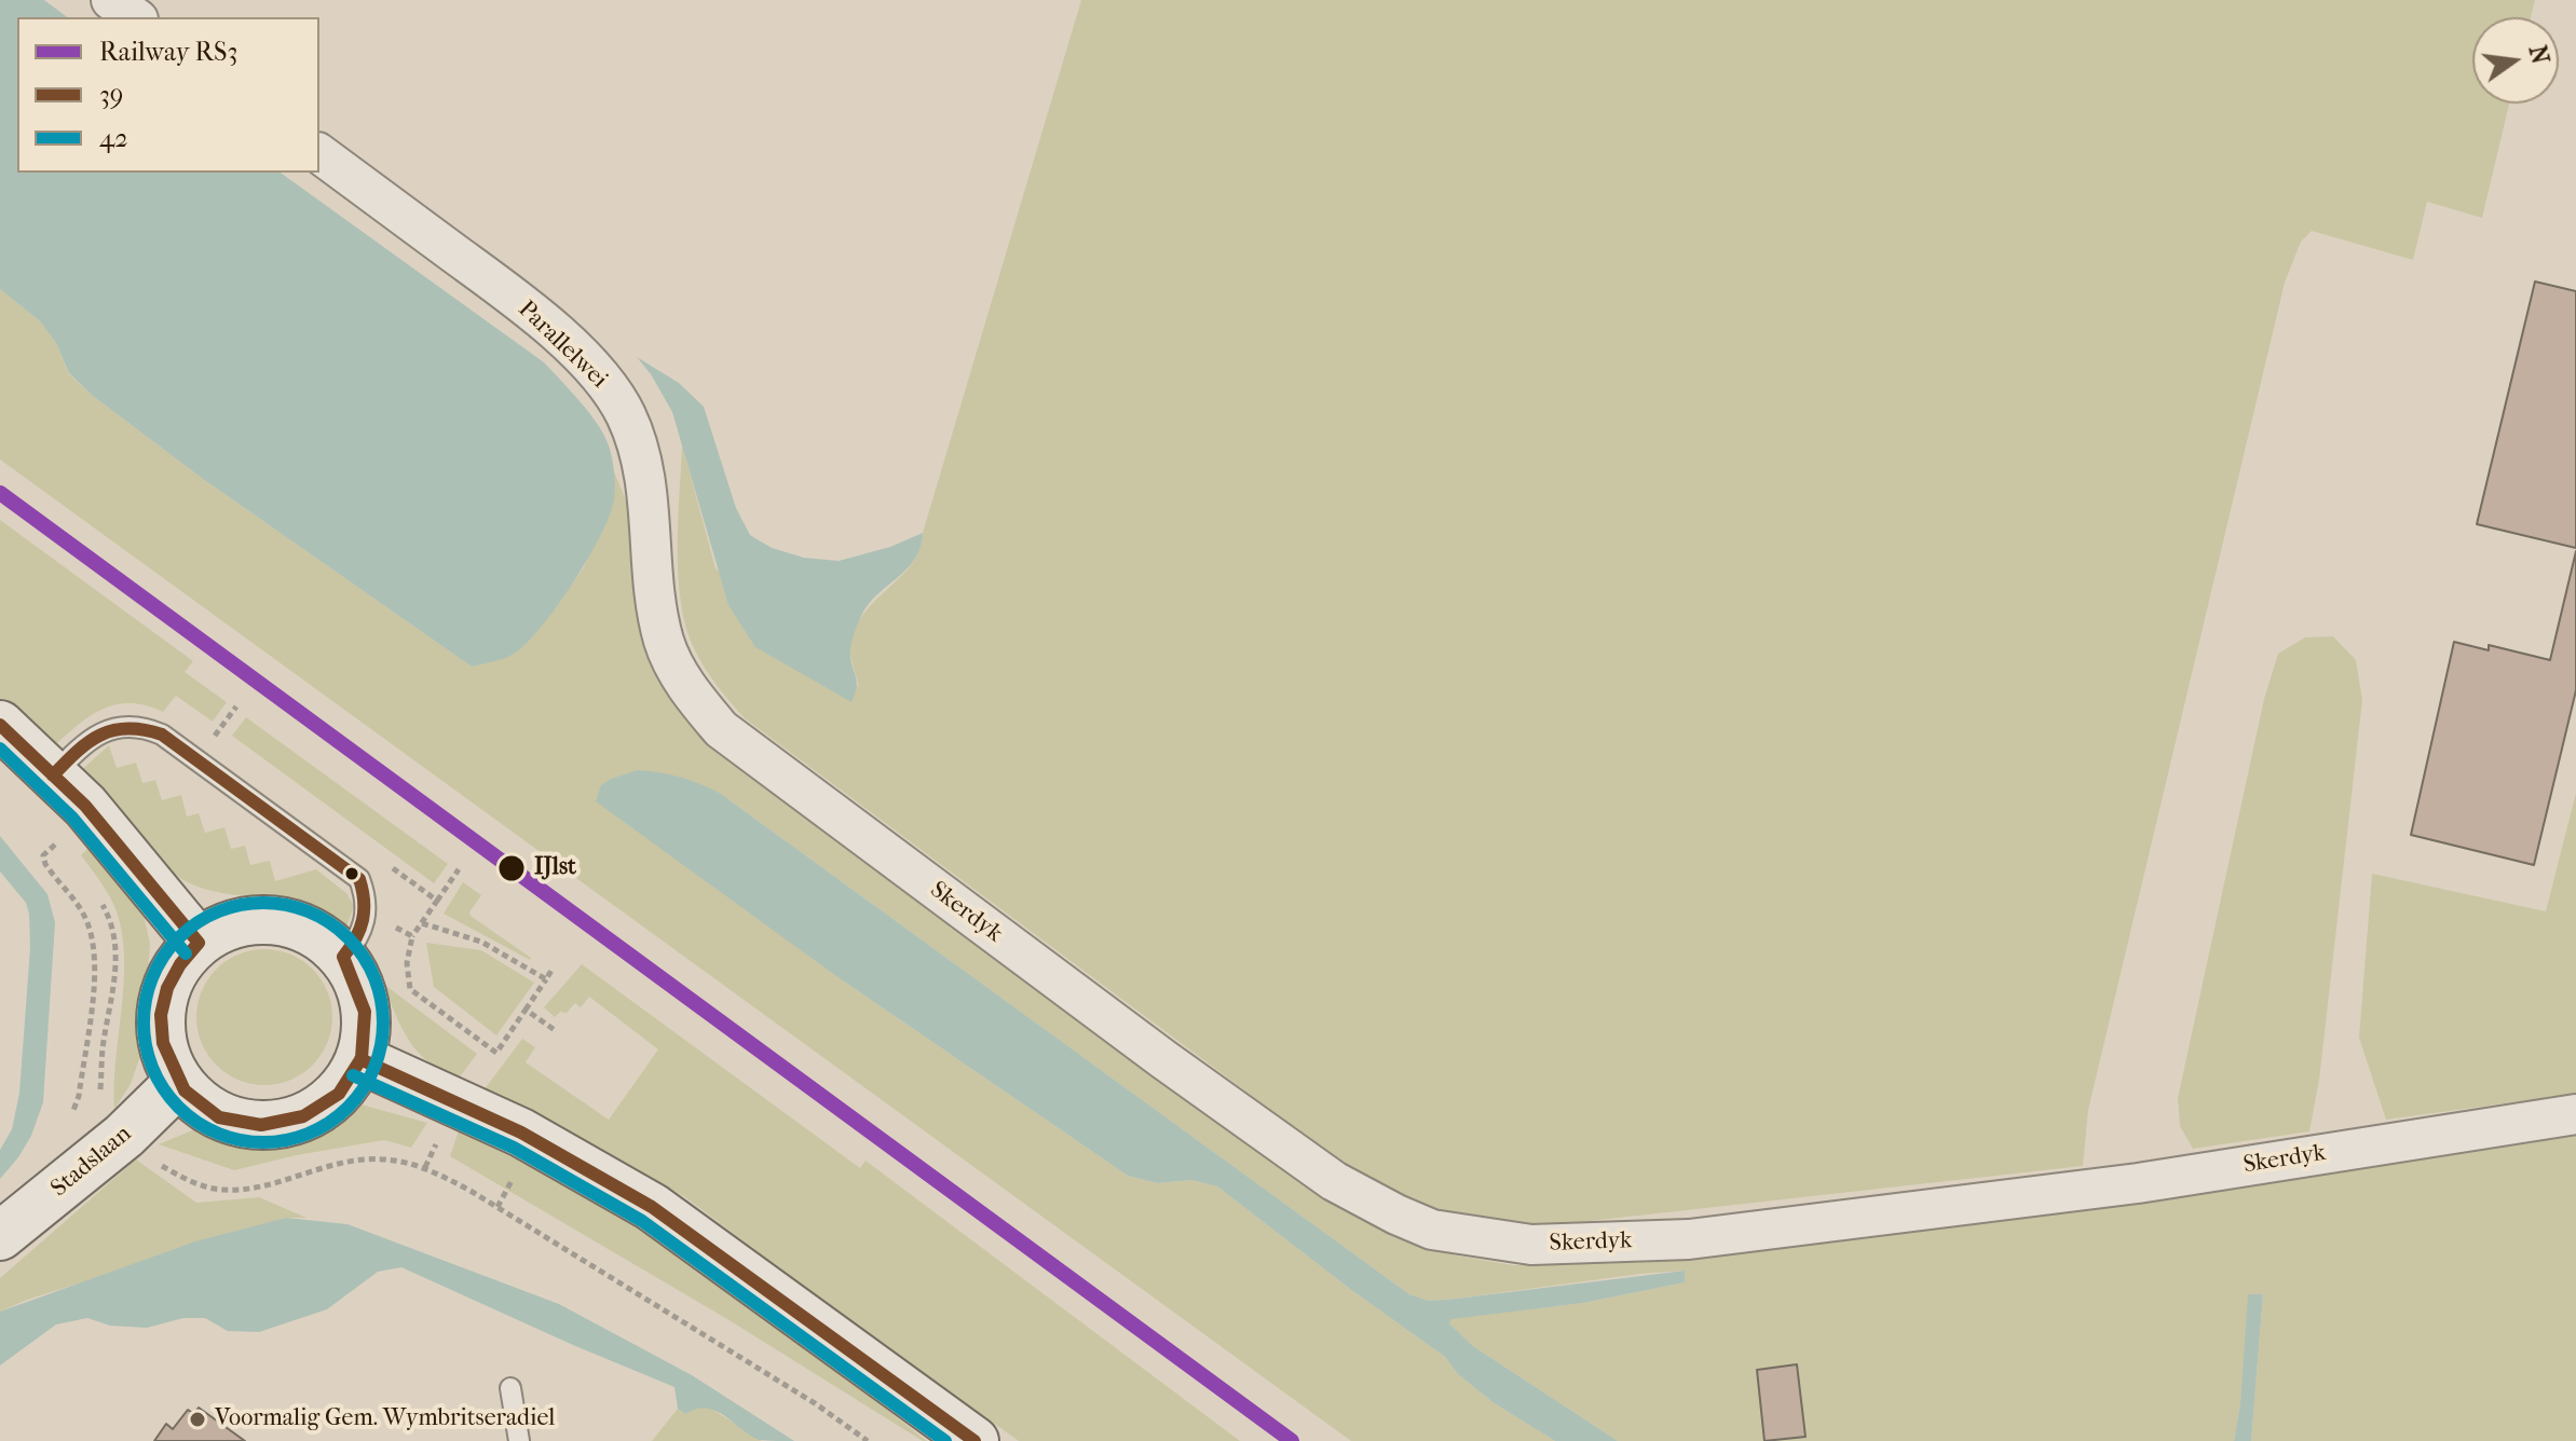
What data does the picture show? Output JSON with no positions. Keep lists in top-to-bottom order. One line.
{"streets":{"street":["Parallelwei","Skerdyk","Stadslaan"]},"crossings":[["Parallelwei","Skerdyk"]],"places":["IJlst","Voormalig Gem. Wymbritseradiel"],"lines":["rail line RS3","transit line 39","transit line 42"],"legend":["Railway RS3","39","42"],"north":"right"}
